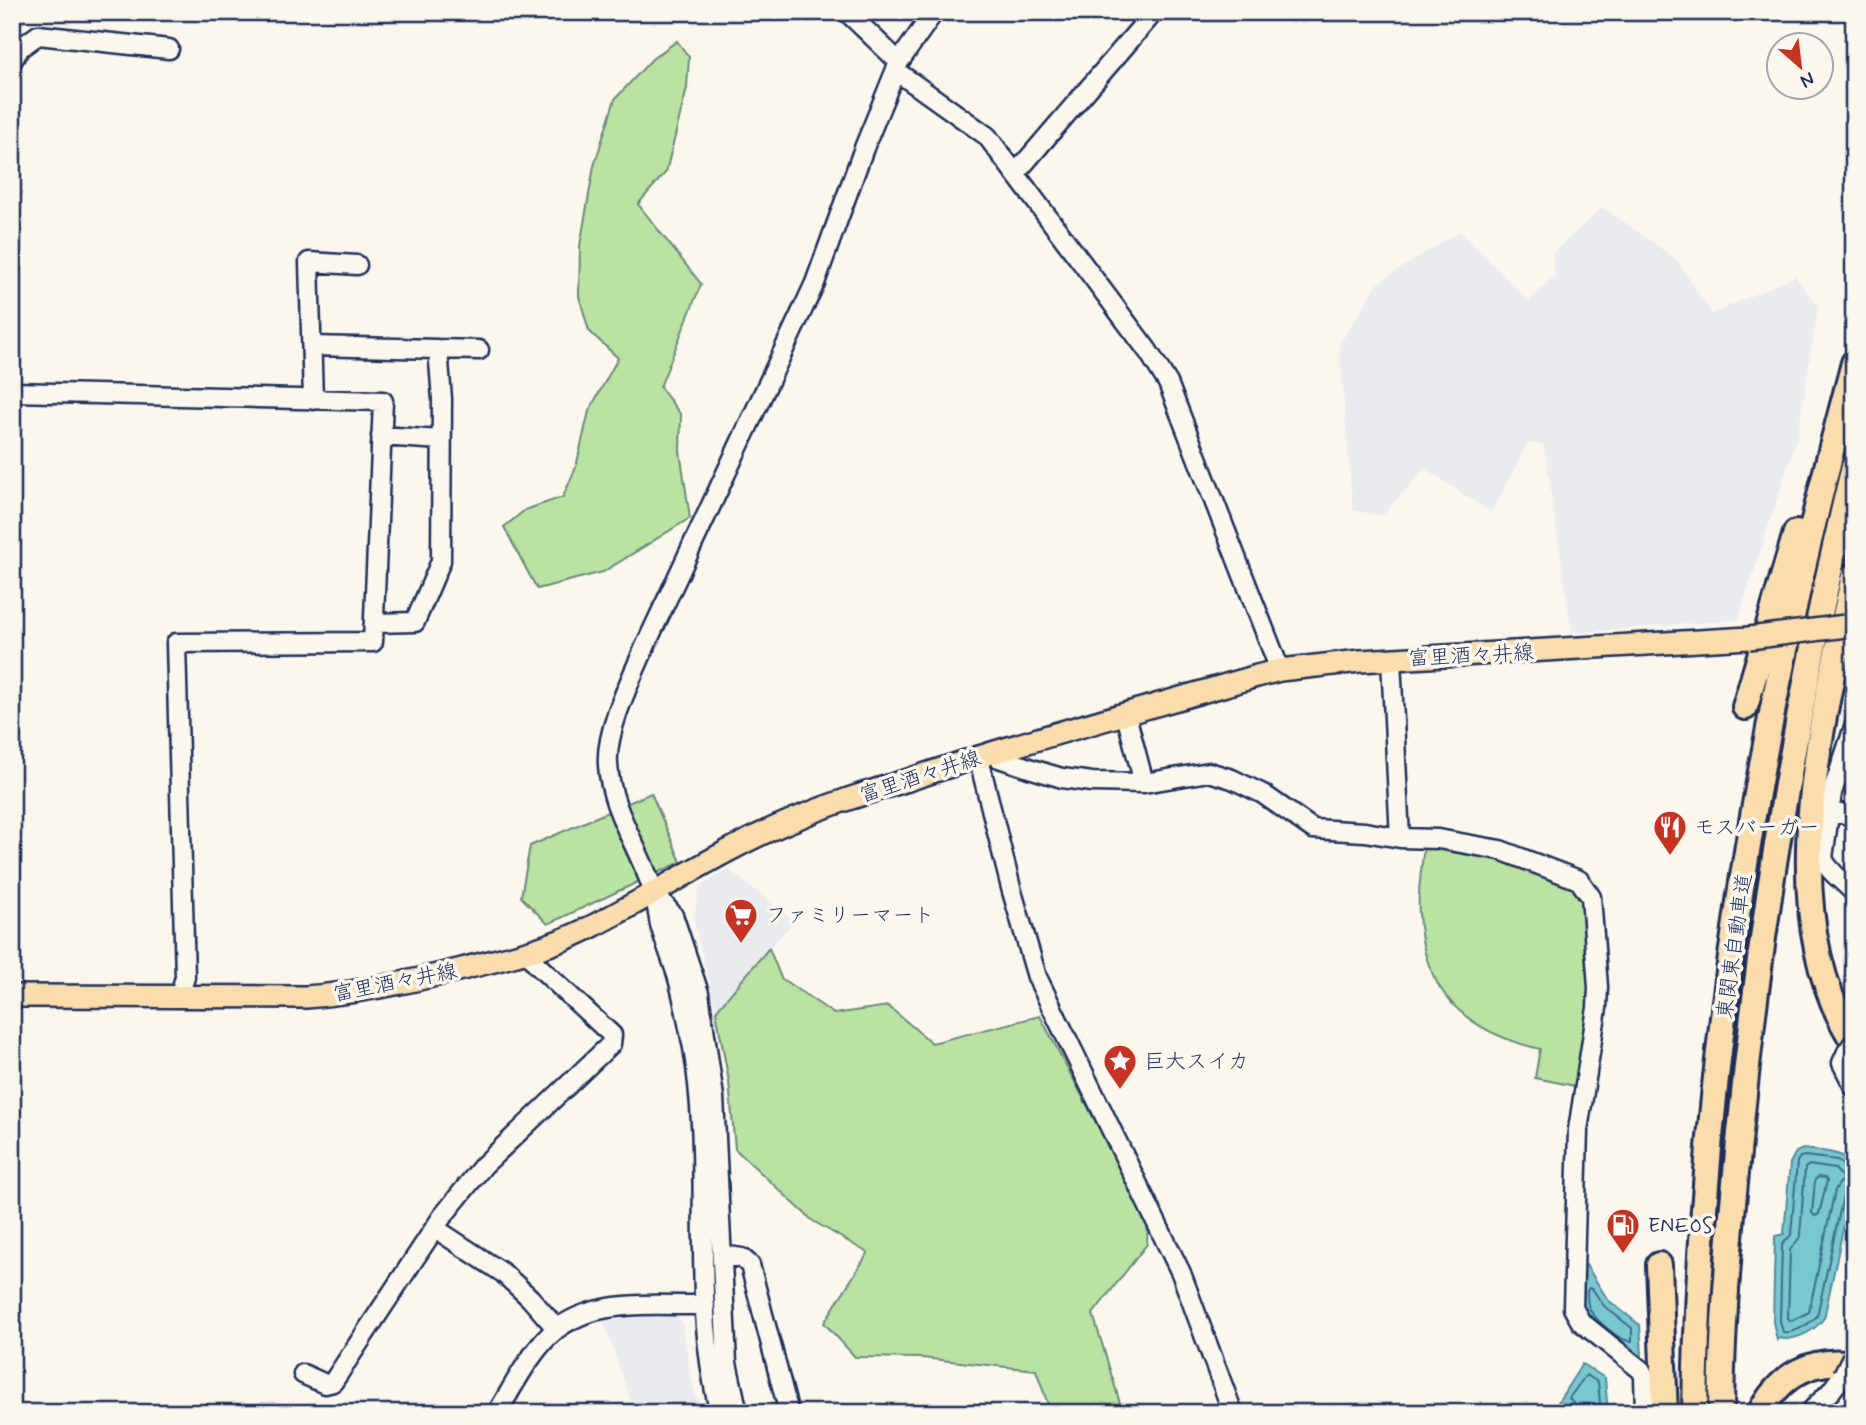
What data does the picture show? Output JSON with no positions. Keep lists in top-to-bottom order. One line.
{"streets":{"highway":["東関東自動車道"],"main road":["富里酒々井線"]},"places":{"restaurant":["モスバーガー"],"supermarket":["ファミリーマート"],"place":["巨大スイカ"],"fuel station":["ENEOS"]},"north":"bottom right"}
